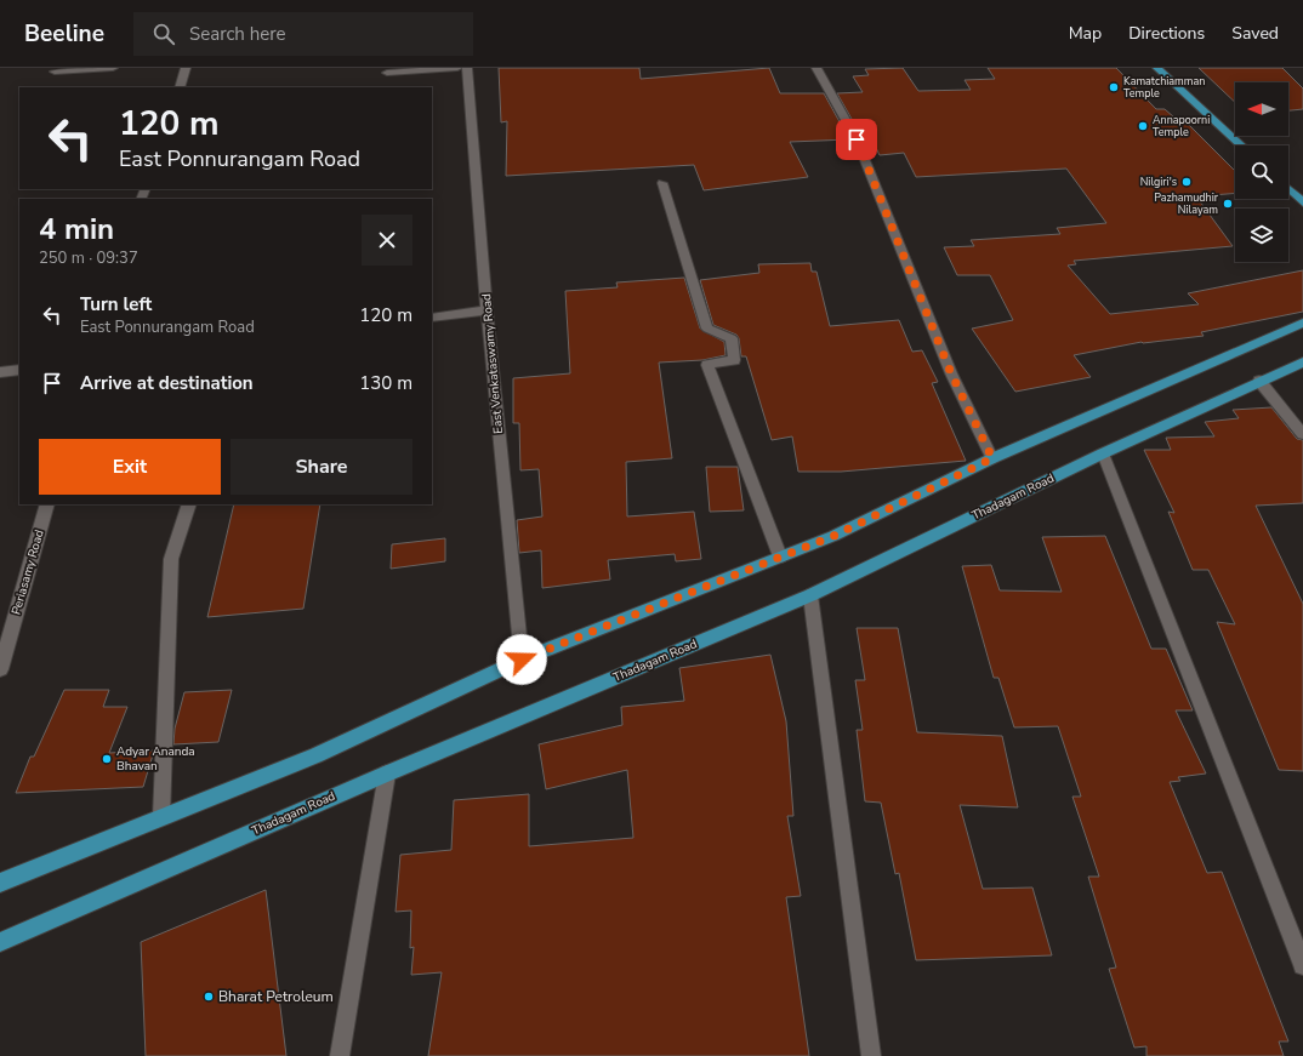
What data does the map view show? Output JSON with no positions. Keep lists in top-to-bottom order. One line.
{"streets":{"main road":["Thadagam Road"],"street":["East Venkataswamy Road","Periasamy Road"]},"places":["Kamatchiamman Temple","Annapoorni Temple","Nilgiri's","Pazhamudhir Nilayam","Adyar Ananda Bhavan","Bharat Petroleum"],"north":"left","page":{"header":"Beeline","search":"Search here","nav":["Map","Directions","Saved"],"turn":["120 m","East Ponnurangam Road"],"heading":["4 min","250 m · 09:37"],"list":[{"name":"Turn left","note":"East Ponnurangam Road","value":"120 m"},{"name":"Arrive at destination","value":"130 m"}],"buttons":["Exit","Share"]}}
